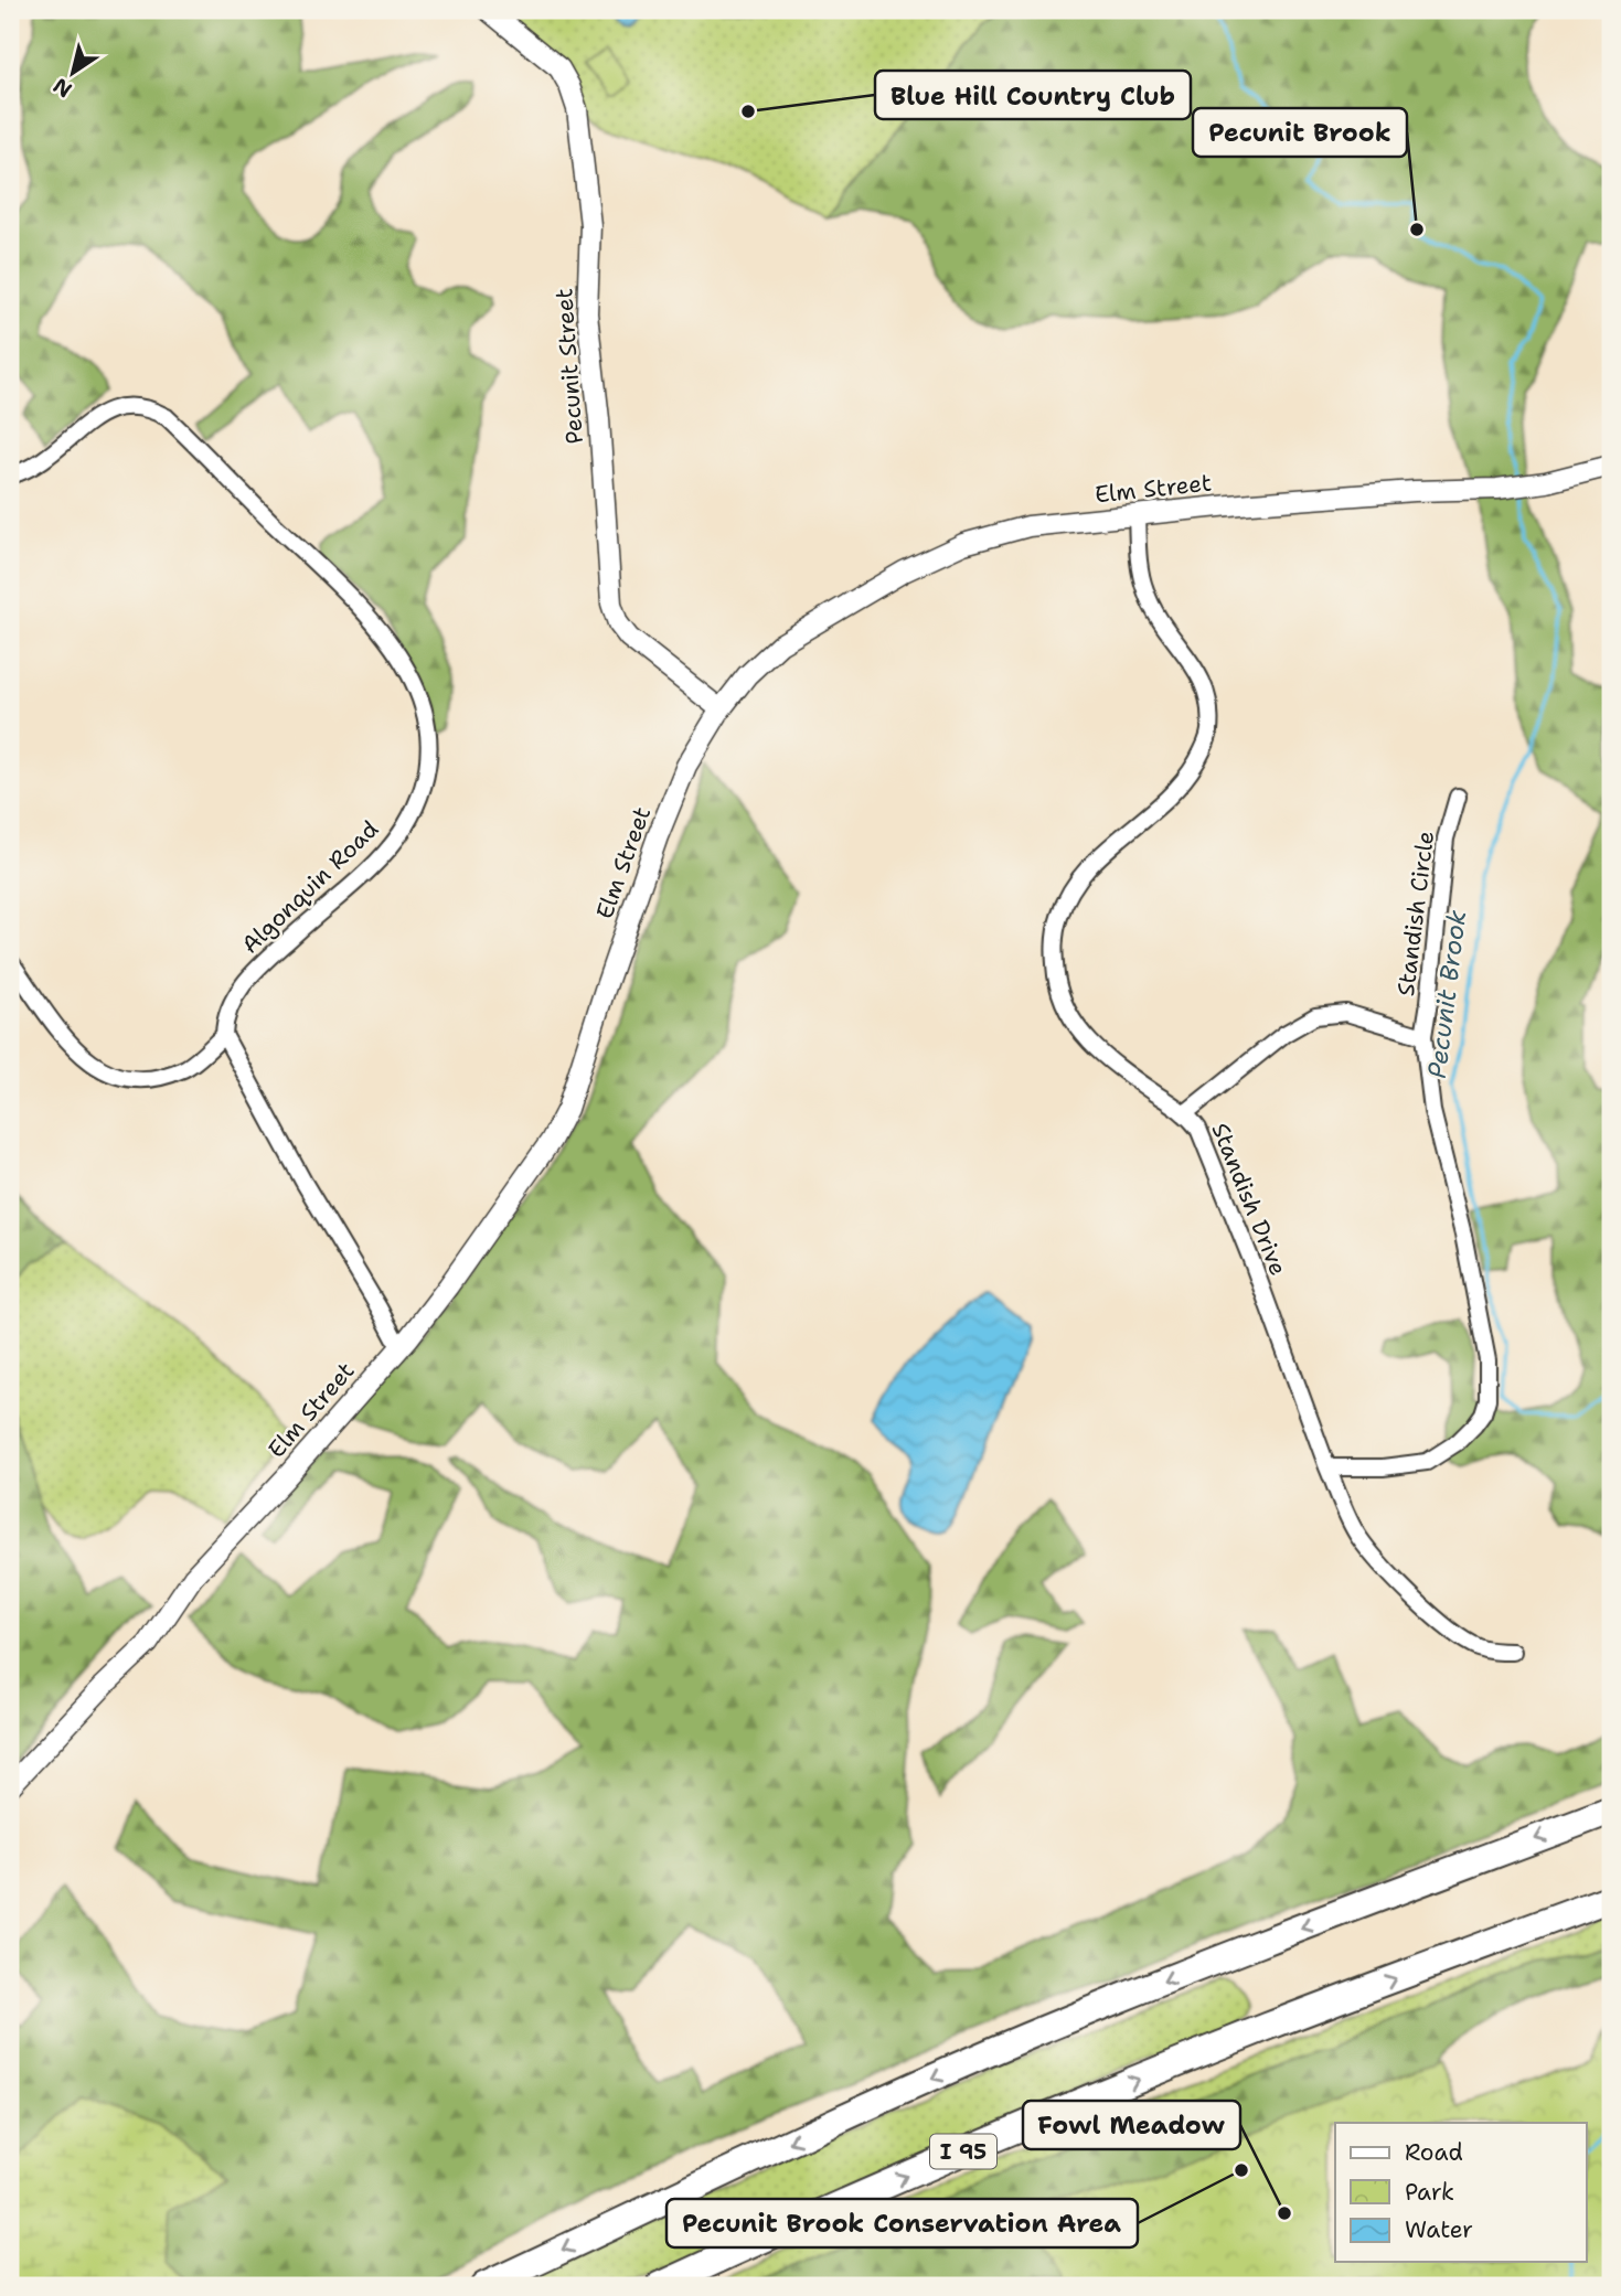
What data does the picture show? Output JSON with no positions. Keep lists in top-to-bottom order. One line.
{"streets":{"highway":["I 95"],"street":["Pecunit Street","Elm Street","Algonquin Road","Standish Circle","Standish Drive"]},"crossings":[["Pecunit Street","Elm Street"],["Elm Street","Standish Drive"]],"water":["Pecunit Brook"],"places":["Blue Hill Country Club","Pecunit Brook","Pecunit Brook Conservation Area","Fowl Meadow"],"legend":["Road","Park","Water"],"north":"bottom left"}
